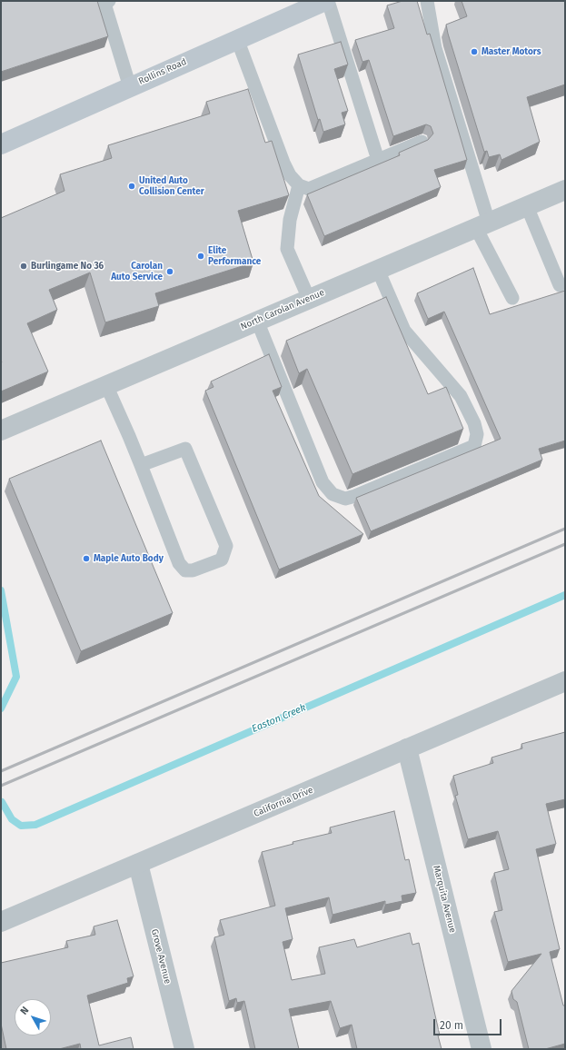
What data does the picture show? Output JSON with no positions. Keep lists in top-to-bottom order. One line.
{"streets":{"main road":["Rollins Road"],"street":["North Carolan Avenue","California Drive","Marquita Avenue","Grove Avenue"]},"crossings":[["California Drive","Marquita Avenue"],["California Drive","Grove Avenue"]],"water":["Easton Creek"],"places":["Master Motors","United Auto Collision Center","Elite Performance","Burlingame No 36","Carolan Auto Service","Maple Auto Body"],"scale_bar":"20 m","north":"top left"}
